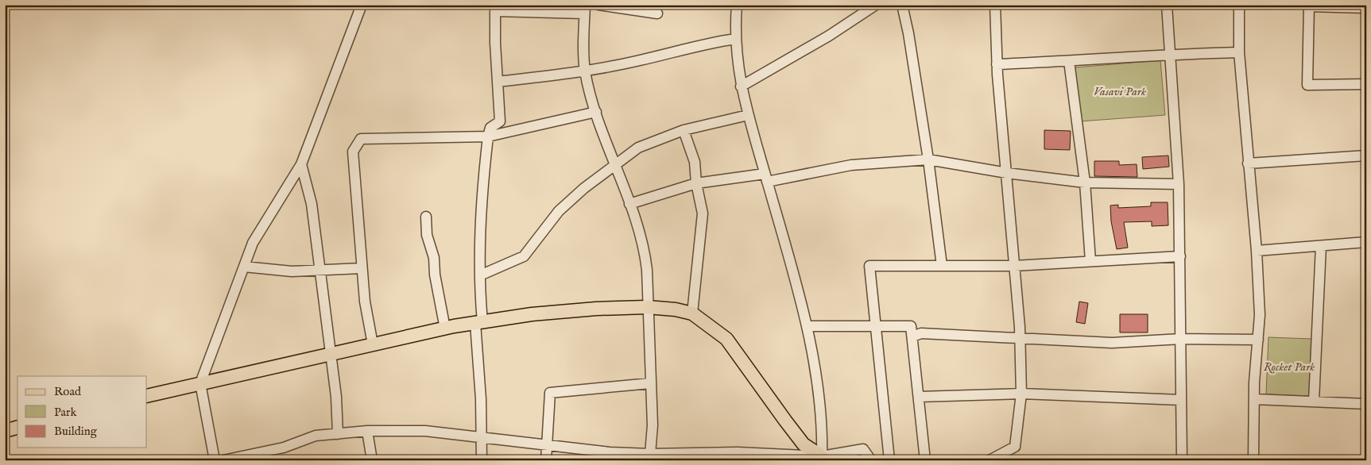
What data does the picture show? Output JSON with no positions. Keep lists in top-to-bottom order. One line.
{"parks":["Vasavi Park","Rocket Park"],"legend":["Road","Park","Building"]}
